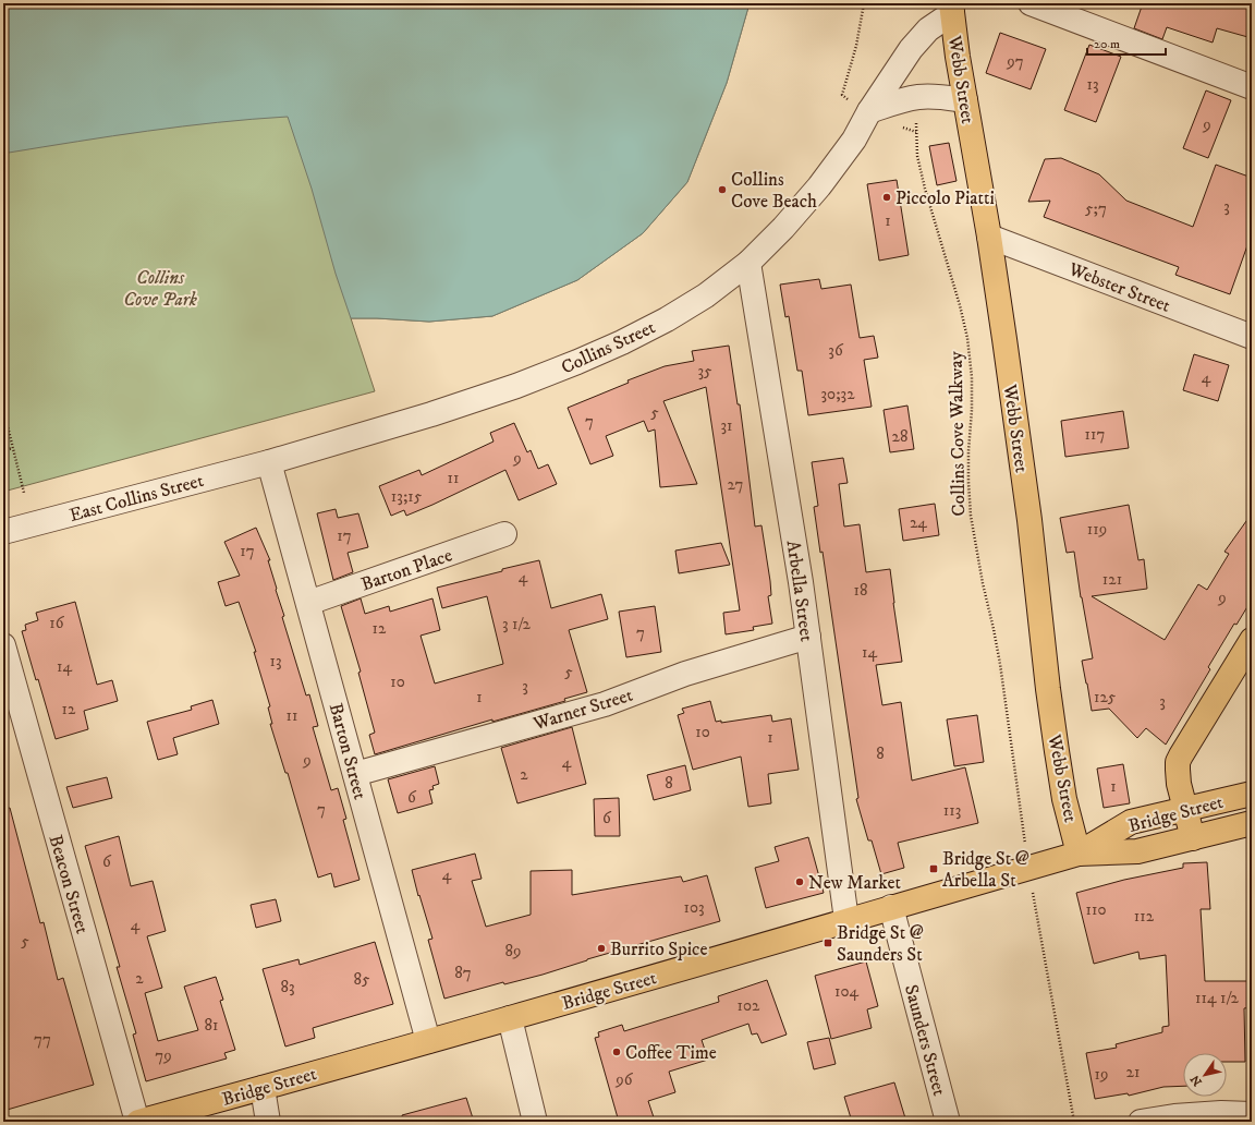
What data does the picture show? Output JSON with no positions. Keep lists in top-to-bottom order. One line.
{"streets":{"main road":["Webb Street","Bridge Street"],"street":["Webster Street","Collins Street","East Collins Street","Barton Place","Arbella Street","Warner Street","Barton Street","Beacon Street","Saunders Street"],"path":["Collins Cove Walkway"]},"crossings":[["Webb Street","Webster Street"],["Webb Street","Collins Street"],["Webb Street","Bridge Street"],["Collins Street","East Collins Street"],["Collins Street","Arbella Street"],["Collins Street","Barton Street"],["Collins Cove Walkway","Bridge Street"],["East Collins Street","Barton Street"],["Barton Place","Barton Street"],["Arbella Street","Warner Street"],["Arbella Street","Bridge Street"],["Warner Street","Barton Street"],["Barton Street","Bridge Street"],["Bridge Street","Beacon Street"],["Bridge Street","Saunders Street"]],"parks":["Collins Cove Park"],"places":{"other":["Collins Cove Beach","Piccolo Piatti","New Market","Burrito Spice","Coffee Time"],"transit":["Bridge St @ Arbella St","Bridge St @ Saunders St"]},"house_numbers":["97","13","9","3","5;7","1","36","35","4","30;32","5","7","31","117","28","9","11","27","13;15","24","119","17","17","4","121","18","9","16","3 1/2","12","7","14","13","14","5","10","3","1","125","3","12","11","10","1","8","9","4","2","8","1","6","7","113","6","6","4","103","110","112","4","5","89","87","2","85","83","104","114 1/2","102","81","77","79","21","19","96"],"scale_bar":"20 m","north":"bottom left"}
